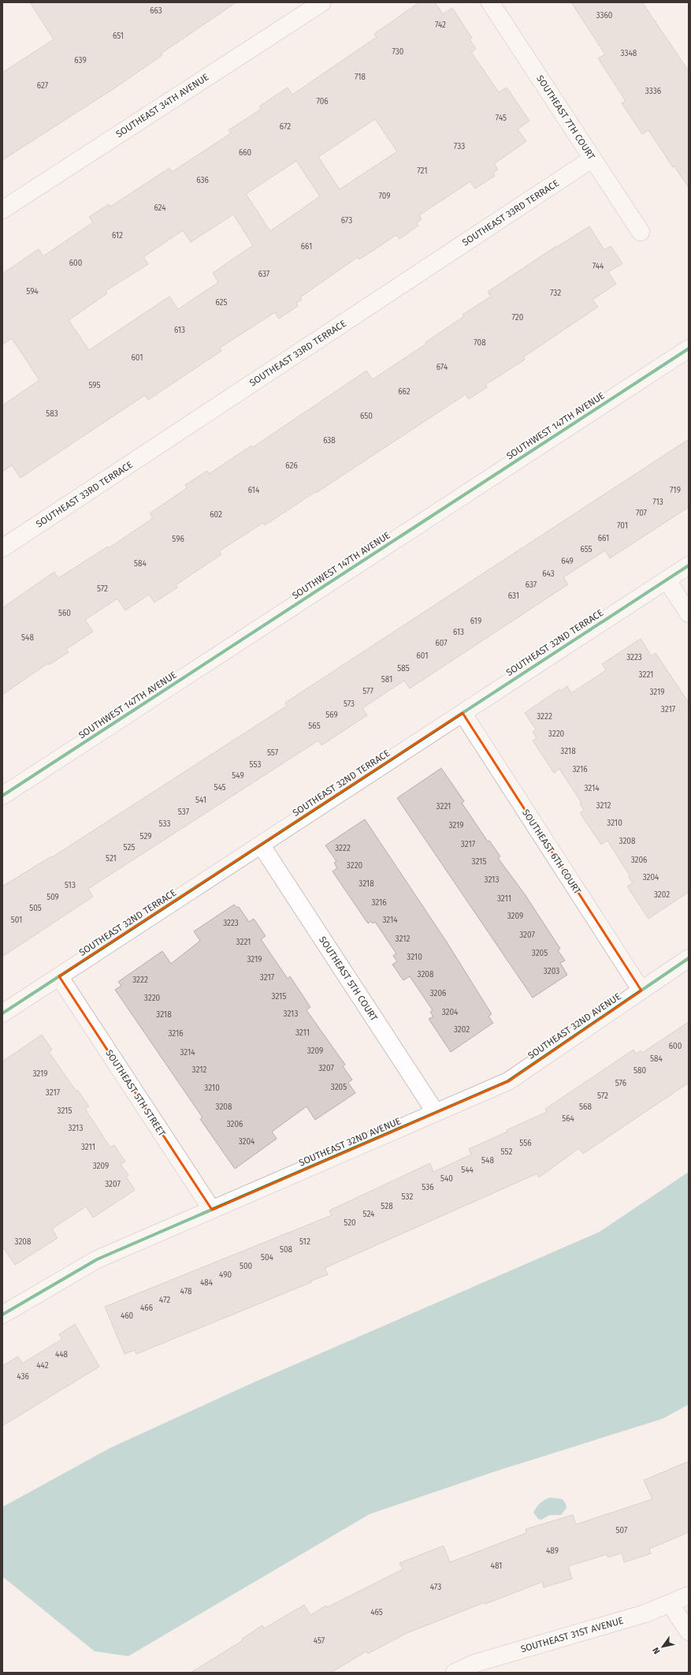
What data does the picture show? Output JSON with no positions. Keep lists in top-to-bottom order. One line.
{"streets":{"street":["SOUTHEAST 34TH AVENUE","SOUTHEAST 7TH COURT","SOUTHEAST 33RD TERRACE","SOUTHWEST 147TH AVENUE","SOUTHEAST 32ND TERRACE","SOUTHEAST 6TH COURT","SOUTHEAST 5TH COURT","SOUTHEAST 32ND AVENUE","SOUTHEAST 5TH STREET","SOUTHEAST 31ST AVENUE"]},"crossings":[["SOUTHEAST 7TH COURT","SOUTHEAST 33RD TERRACE"],["SOUTHEAST 32ND TERRACE","SOUTHEAST 6TH COURT"],["SOUTHEAST 32ND TERRACE","SOUTHEAST 5TH COURT"],["SOUTHEAST 32ND TERRACE","SOUTHEAST 5TH STREET"],["SOUTHEAST 6TH COURT","SOUTHEAST 32ND AVENUE"],["SOUTHEAST 5TH COURT","SOUTHEAST 32ND AVENUE"],["SOUTHEAST 32ND AVENUE","SOUTHEAST 5TH STREET"]],"house_numbers":["663","3360","742","651","730","3348","639","718","627","3336","706","745","672","733","660","721","636","709","624","673","612","661","600","744","637","594","732","625","720","613","708","601","674","595","662","583","650","638","626","614","719","713","707","602","701","661","596","655","649","584","643","637","572","631","560","619","613","548","607","601","3223","585","3221","581","577","3219","573","3217","569","3222","565","3220","3218","557","553","3216","549","545","3214","541","3212","3221","537","3210","533","3219","529","3208","3217","525","3222","521","3206","3215","3220","3204","3213","3218","513","3202","509","3211","3216","505","3209","501","3214","3223","3207","3212","3221","3205","3210","3219","3203","3208","3217","3222","3206","3215","3220","3204","3213","3218","3202","3211","3216","600","3209","3214","584","3207","3212","580","3219","576","3205","3210","3217","572","3208","568","3215","564","3206","3213","3204","556","3211","552","548","3209","544","540","3207","536","532","528","524","520","3208","512","508","504","500","490","484","478","472","466","460","448","442","436","507","489","481","473","465","457"],"north":"bottom left"}
